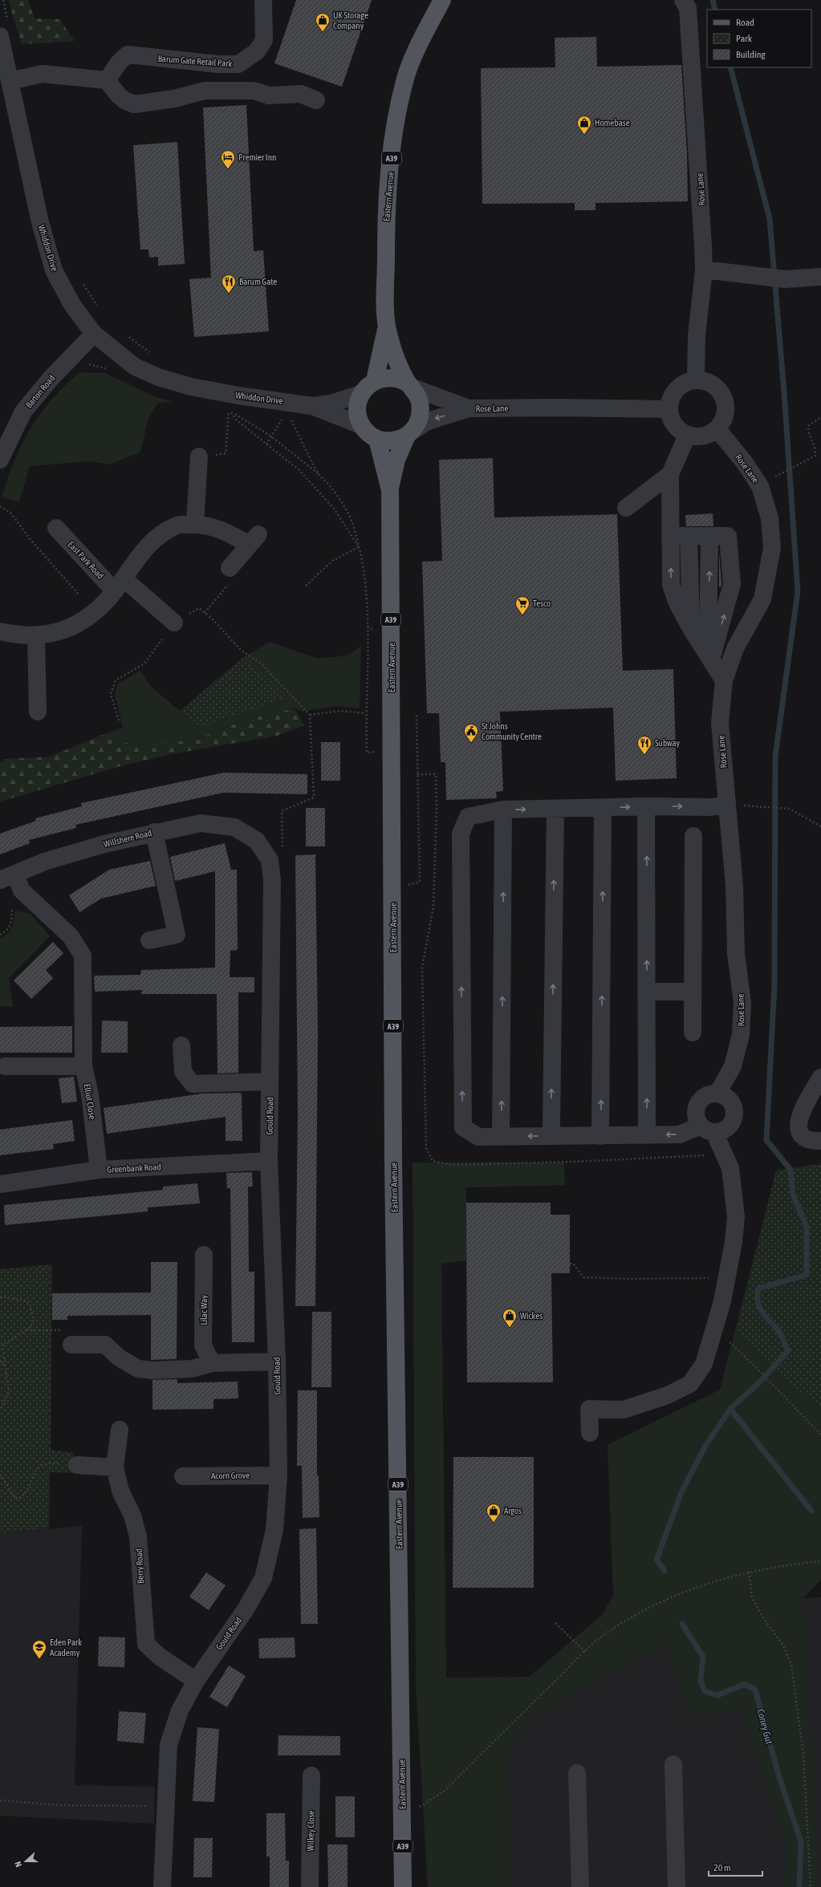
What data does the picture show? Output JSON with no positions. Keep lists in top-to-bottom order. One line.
{"streets":{"main road":["A39","Eastern Avenue"],"street":["Barum Gate Retail Park","Rose Lane","Whiddon Drive","Barton Road","East Park Road","Willshere Road","Elliot Close","Gould Road","Greenbank Road","Lilac Way","Acorn Grove","Berry Road","Wilkey Close"]},"crossings":[["Rose Lane","Eastern Avenue"],["Rose Lane","Whiddon Drive"],["Eastern Avenue","Whiddon Drive"],["Whiddon Drive","Barton Road"],["Willshere Road","Elliot Close"],["Willshere Road","Gould Road"],["Elliot Close","Greenbank Road"],["Gould Road","Greenbank Road"],["Gould Road","Acorn Grove"],["Gould Road","Berry Road"]],"water":["Coney Gut"],"places":{"shop":["UK Storage Company","Homebase","Wickes","Argos"],"hotel":["Premier Inn"],"restaurant":["Barum Gate","Subway"],"supermarket":["Tesco"],"public building":["St Johns Community Centre"],"school or university":["Eden Park Academy"]},"legend":["Road","Park","Building"],"scale_bar":"20 m","north":"left"}
